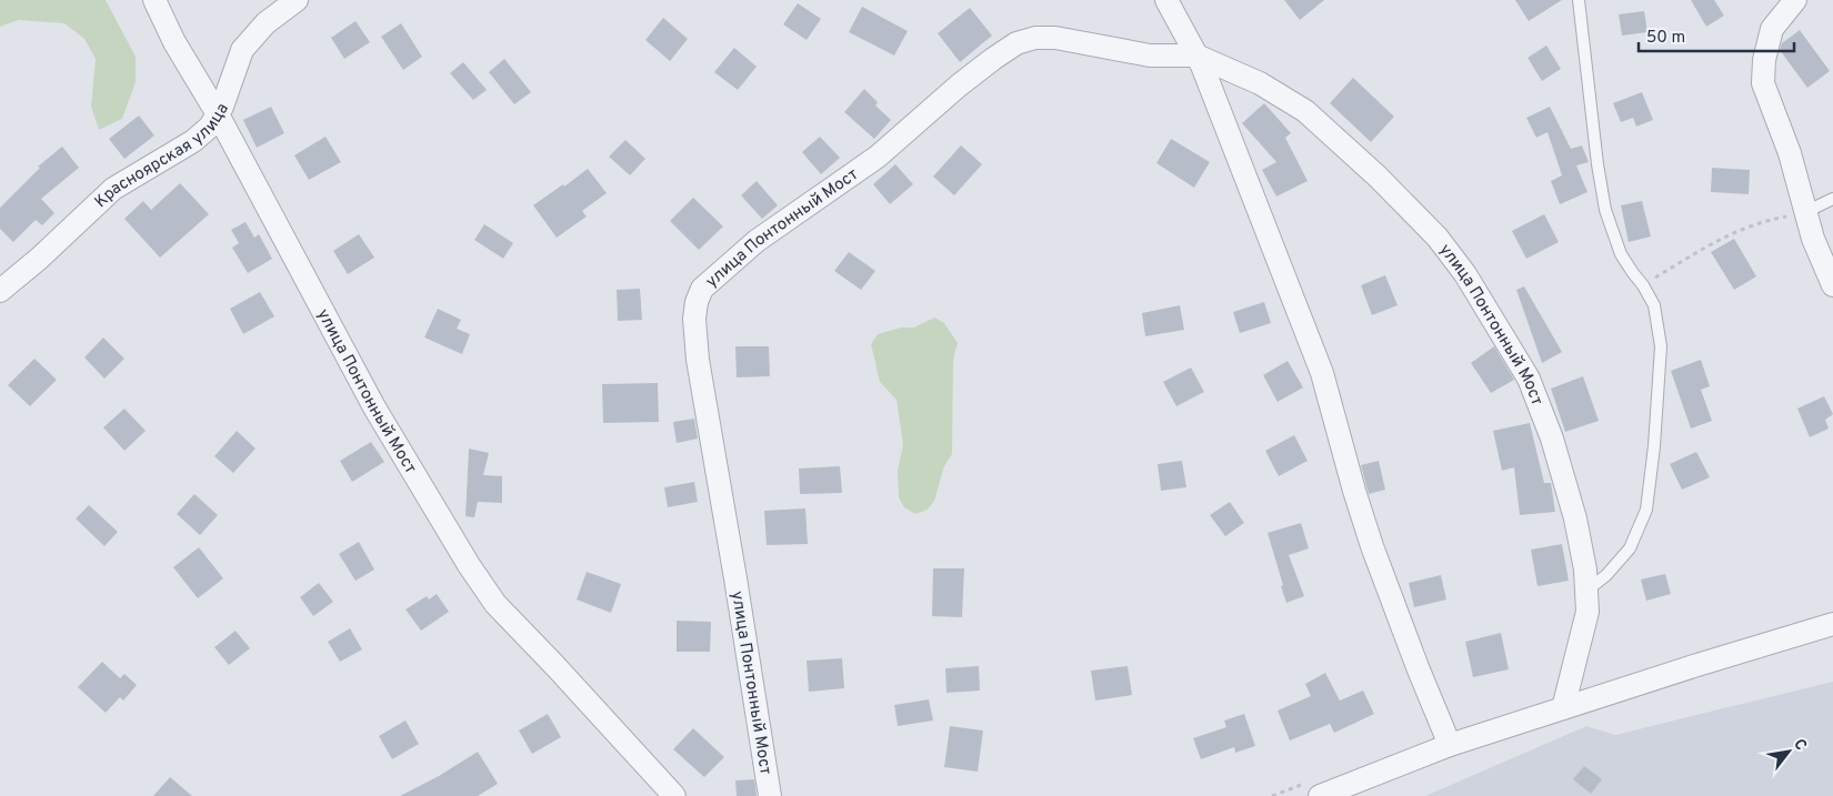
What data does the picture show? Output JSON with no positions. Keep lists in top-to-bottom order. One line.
{"streets":{"street":["Красноярская улица","улица Понтонный Мост"]},"crossings":[["Красноярская улица","улица Понтонный Мост"]],"scale_bar":"50 m","north":"top right"}
